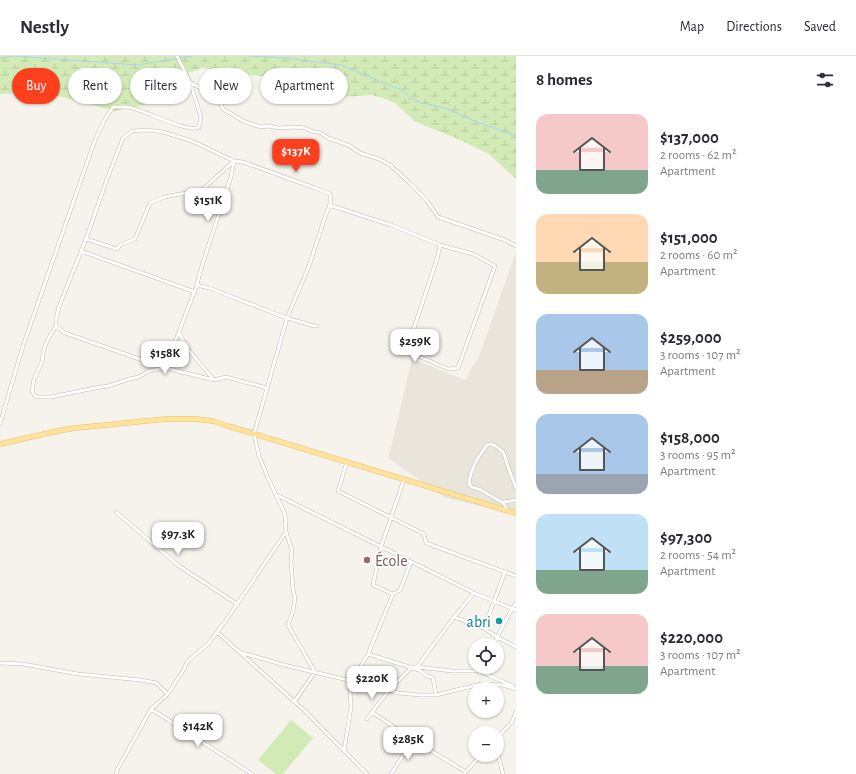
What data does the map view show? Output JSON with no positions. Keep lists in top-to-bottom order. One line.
{"places":["École","abri"],"page":{"header":"Nestly","nav":["Map","Directions","Saved"],"heading":"8 homes","chip":["Buy","Rent","Filters","New","Apartment"],"list":[{"name":"$137,000","note":"2 rooms · 62 m² · Apartment"},{"name":"$151,000","note":"2 rooms · 60 m² · Apartment"},{"name":"$259,000","note":"3 rooms · 107 m² · Apartment"},{"name":"$158,000","note":"3 rooms · 95 m² · Apartment"},{"name":"$97,300","note":"2 rooms · 54 m² · Apartment"},{"name":"$220,000","note":"3 rooms · 107 m² · Apartment"}],"price":["$137K","$151K","$259K","$158K","$97.3K","$220K","$142K","$285K"],"map_buttons":["+","−"]}}
